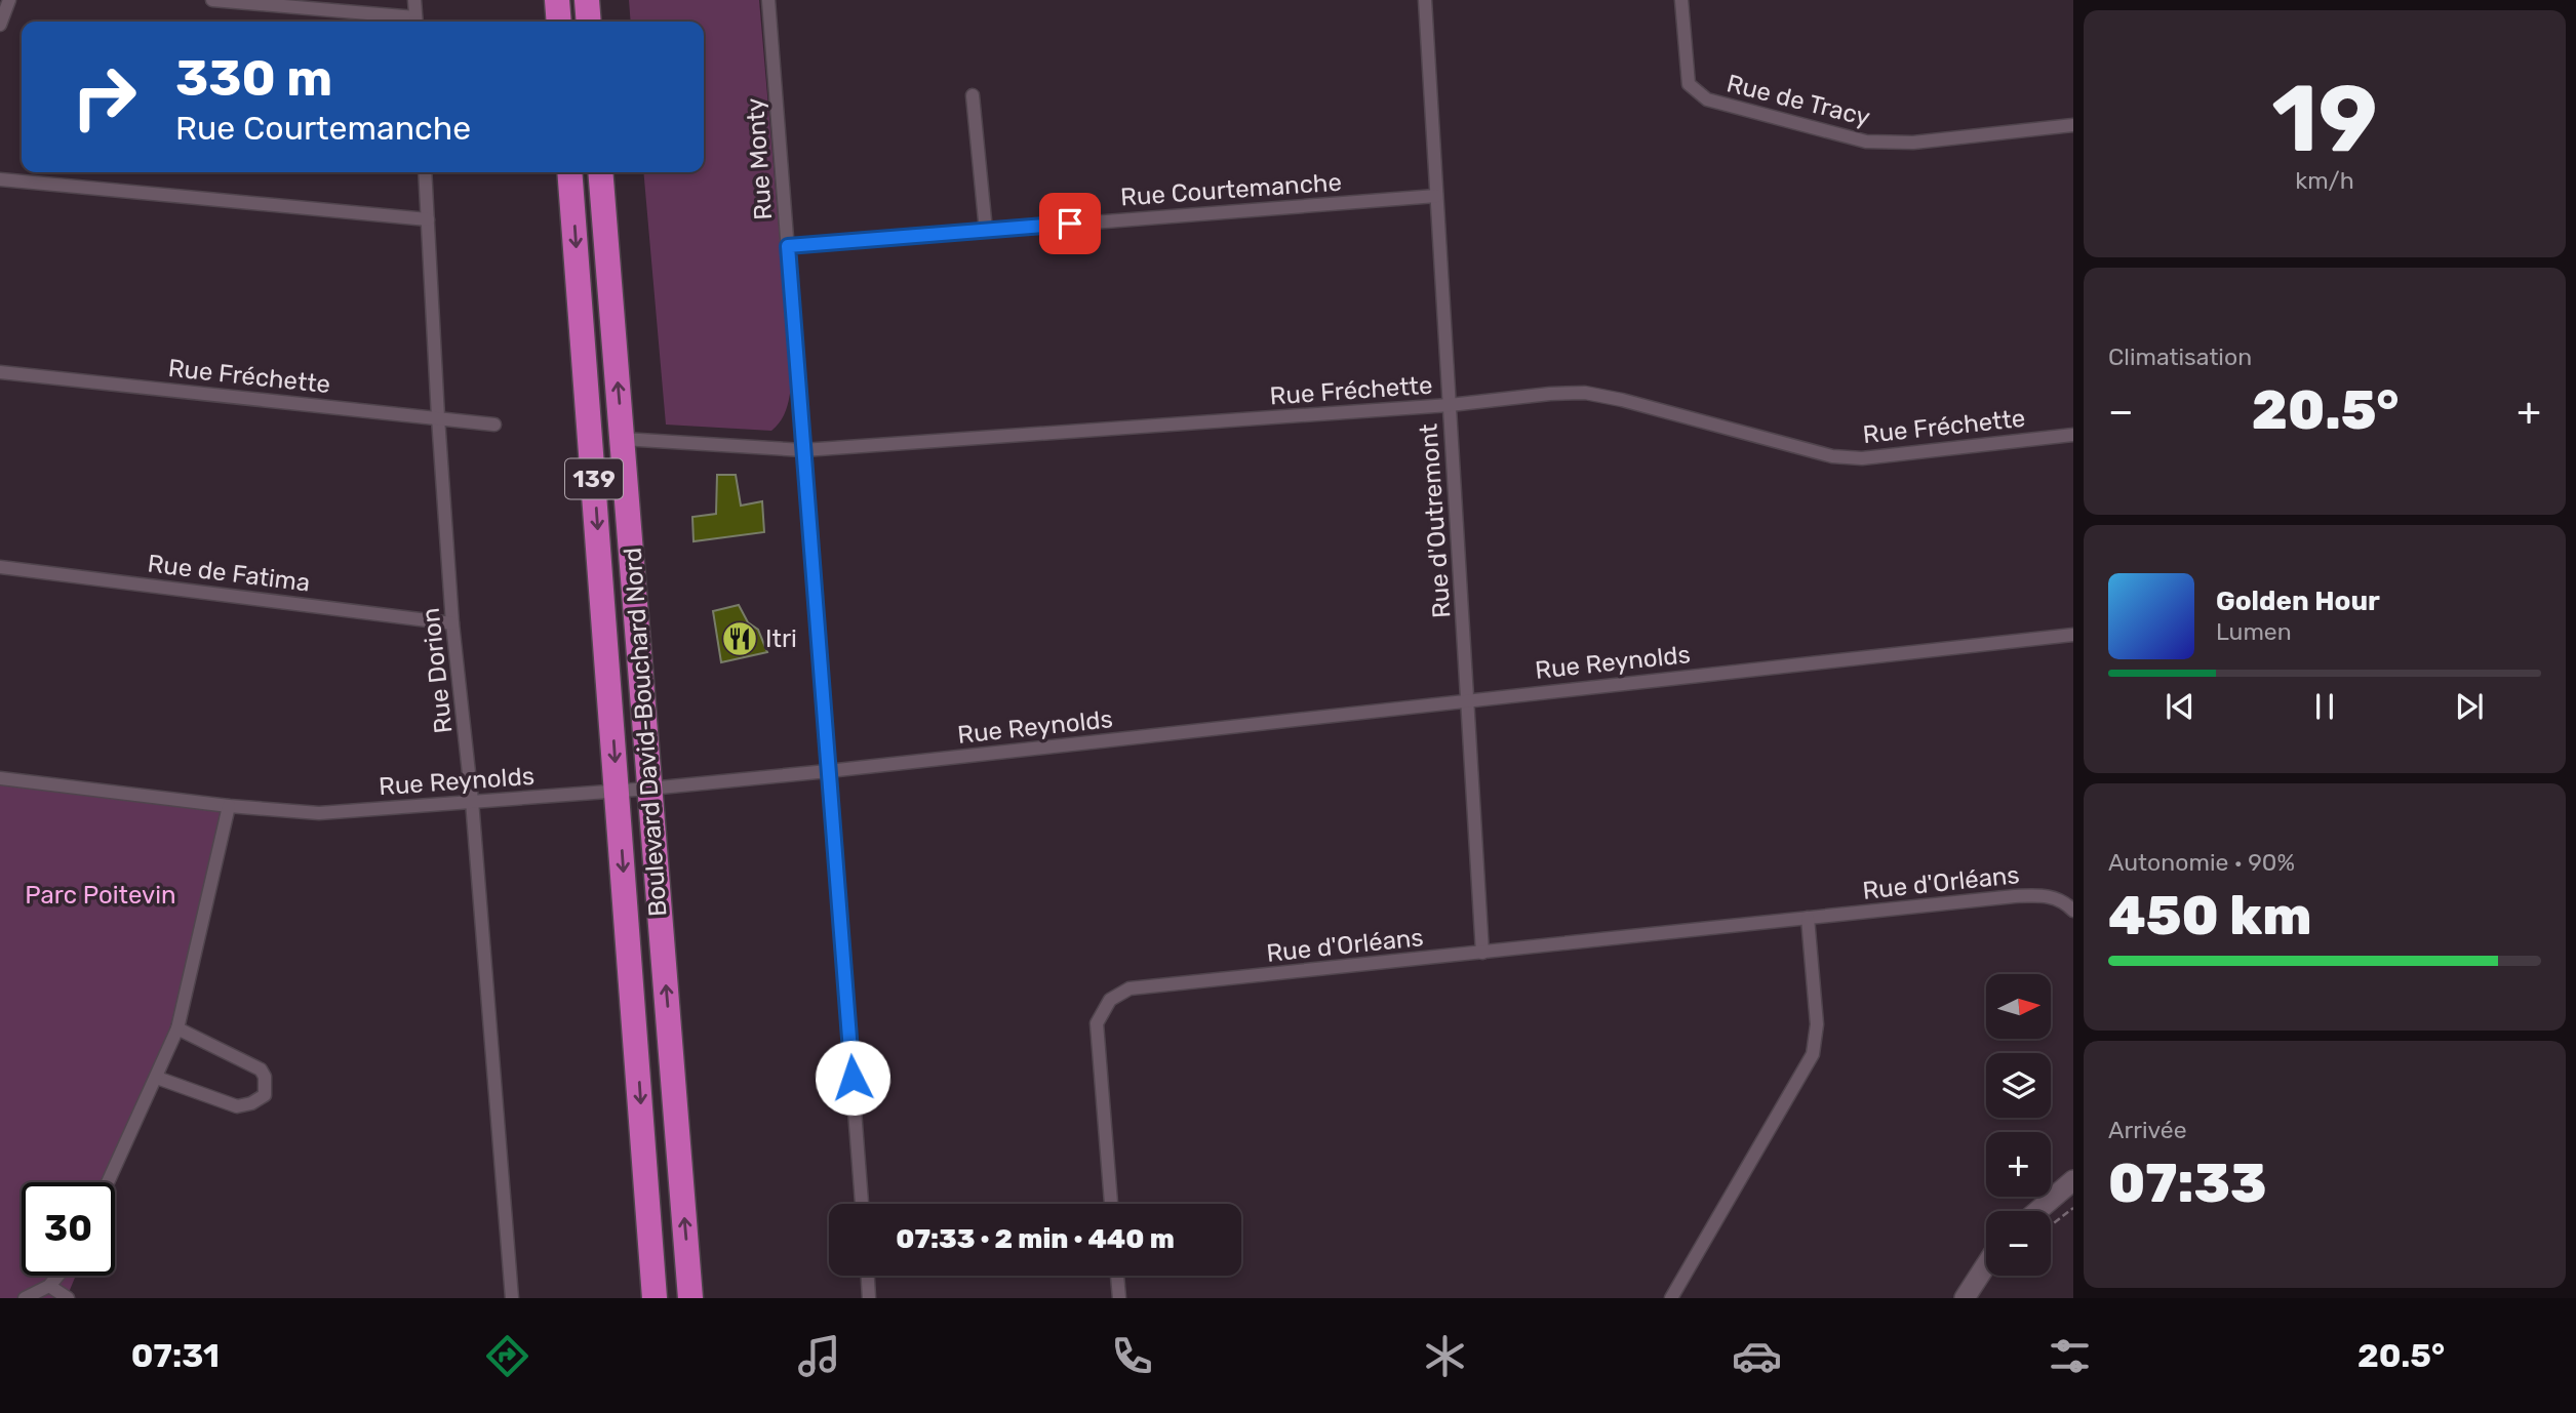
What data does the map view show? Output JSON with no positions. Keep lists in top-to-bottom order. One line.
{"streets":{"highway":["139","Boulevard David-Bouchard Nord"],"street":["Rue de Tracy","Rue Monty","Rue Courtemanche","Rue Fréchette","Rue d'Outremont","Rue de Fatima","Rue Reynolds","Rue Dorion","Rue d'Orléans"]},"crossings":[["Rue Monty","Rue Courtemanche"],["Rue Monty","Rue Fréchette"],["Rue Monty","Rue Reynolds"],["Rue Courtemanche","Rue d'Outremont"],["Rue Fréchette","Rue d'Outremont"],["Rue Fréchette","Rue Dorion"],["Rue Fréchette","Boulevard David-Bouchard Nord"],["Rue d'Outremont","Rue Reynolds"],["Rue d'Outremont","Rue d'Orléans"],["Rue de Fatima","Rue Dorion"],["Rue Reynolds","Rue Dorion"],["Rue Reynolds","Boulevard David-Bouchard Nord"]],"parks":["Parc Poitevin"],"places":{"restaurant":["Itri"]},"north":"right","page":{"tile":[["19","km/h"],"Climatisation",["Autonomie · 90%","450 km"],["Arrivée","07:33"]],"turn":["330 m","Rue Courtemanche"],"heat":["−","20.5°","+"],"song":["Golden Hour","Lumen"],"map_buttons":["+","−"],"limit":"30","trip":"07:33 · 2 min · 440 m","tabs":["07:31","20.5°"]}}
